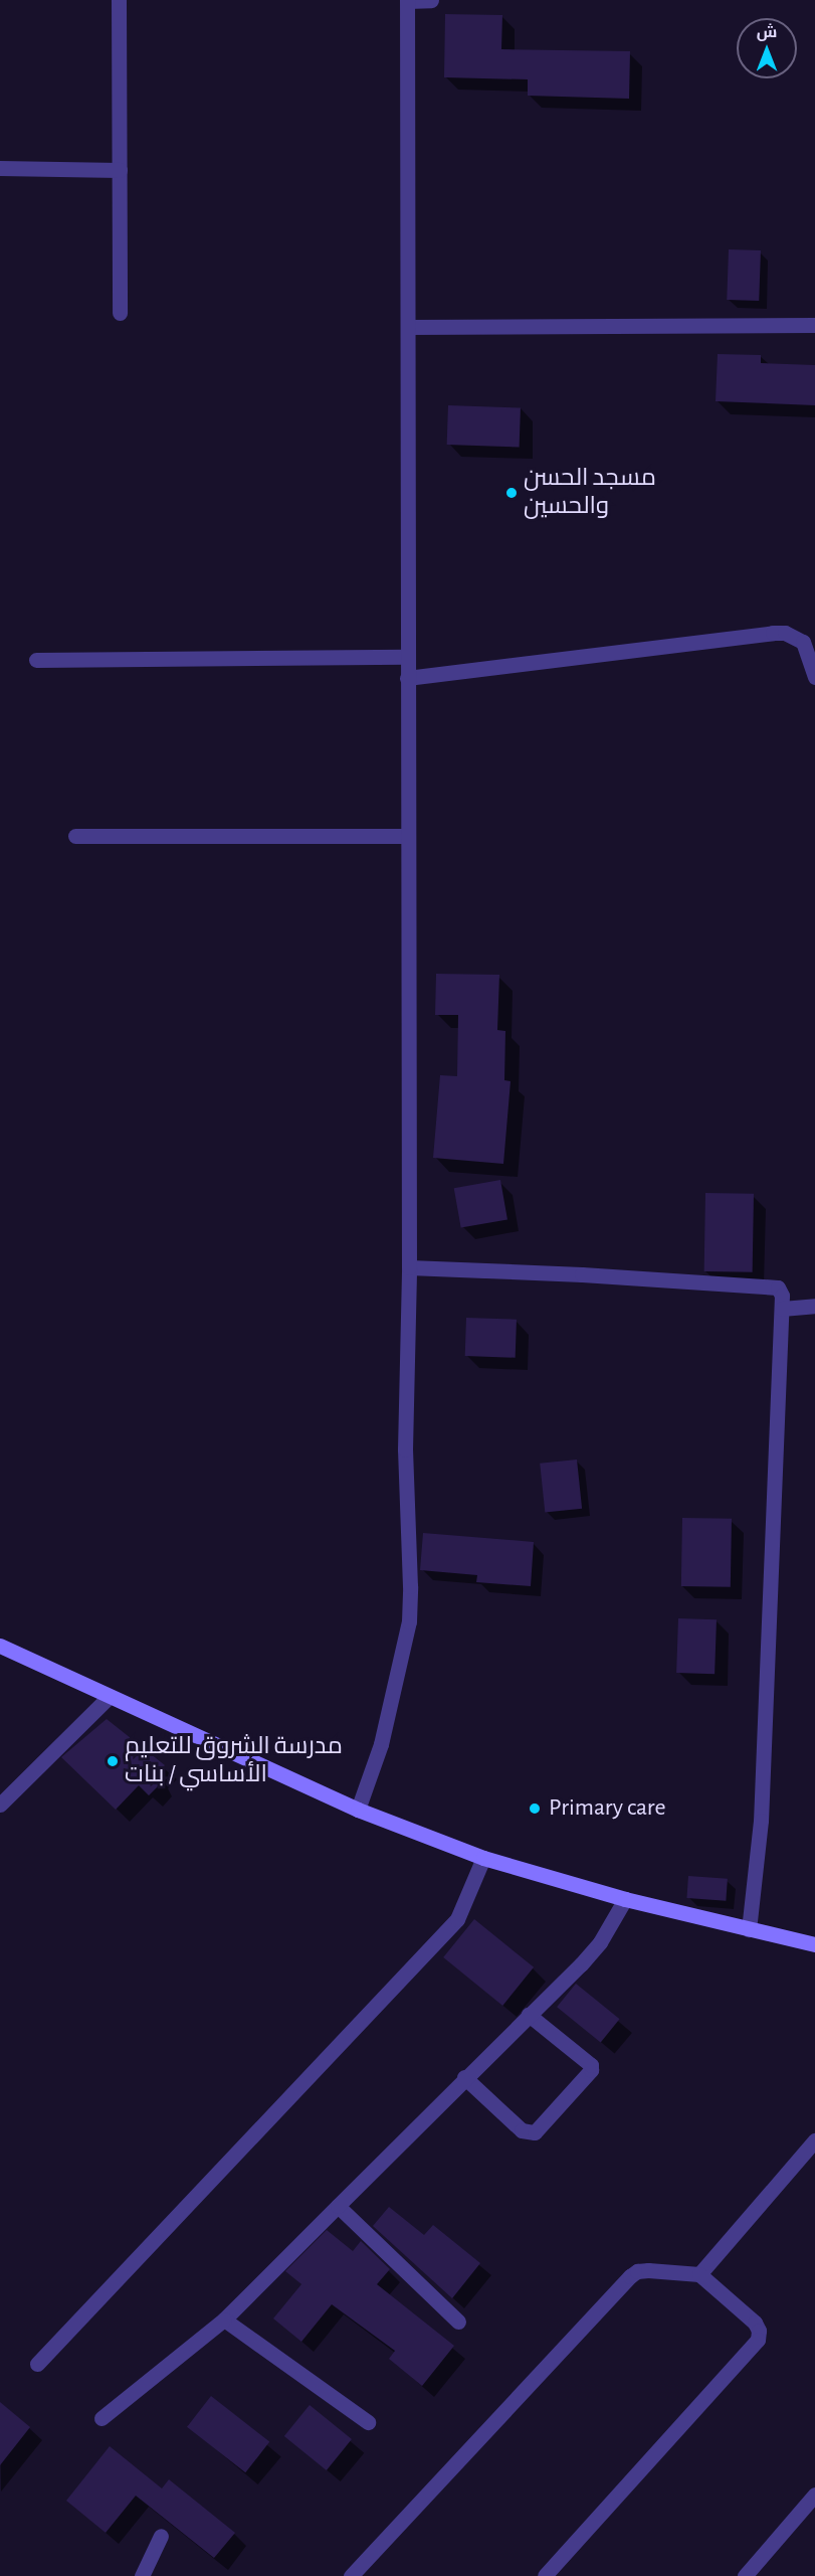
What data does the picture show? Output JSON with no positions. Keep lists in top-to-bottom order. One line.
{"places":["مسجد الحسن والحسين","مدرسة الشروق للتعليم الأساسي / بنات","Primary care"],"north":"top"}
